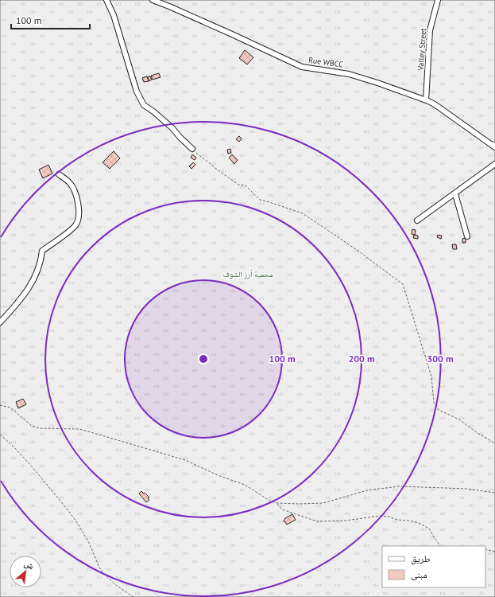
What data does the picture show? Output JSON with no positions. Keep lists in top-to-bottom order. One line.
{"streets":{"street":["Valley Street","Rue WBCC"]},"crossings":[["Valley Street","Rue WBCC"]],"parks":["محمية أرز الشوف"],"legend":["طريق","مبنى"],"scale_bar":"100 m","north":"top right","rings":["100 m","200 m","300 m"]}
